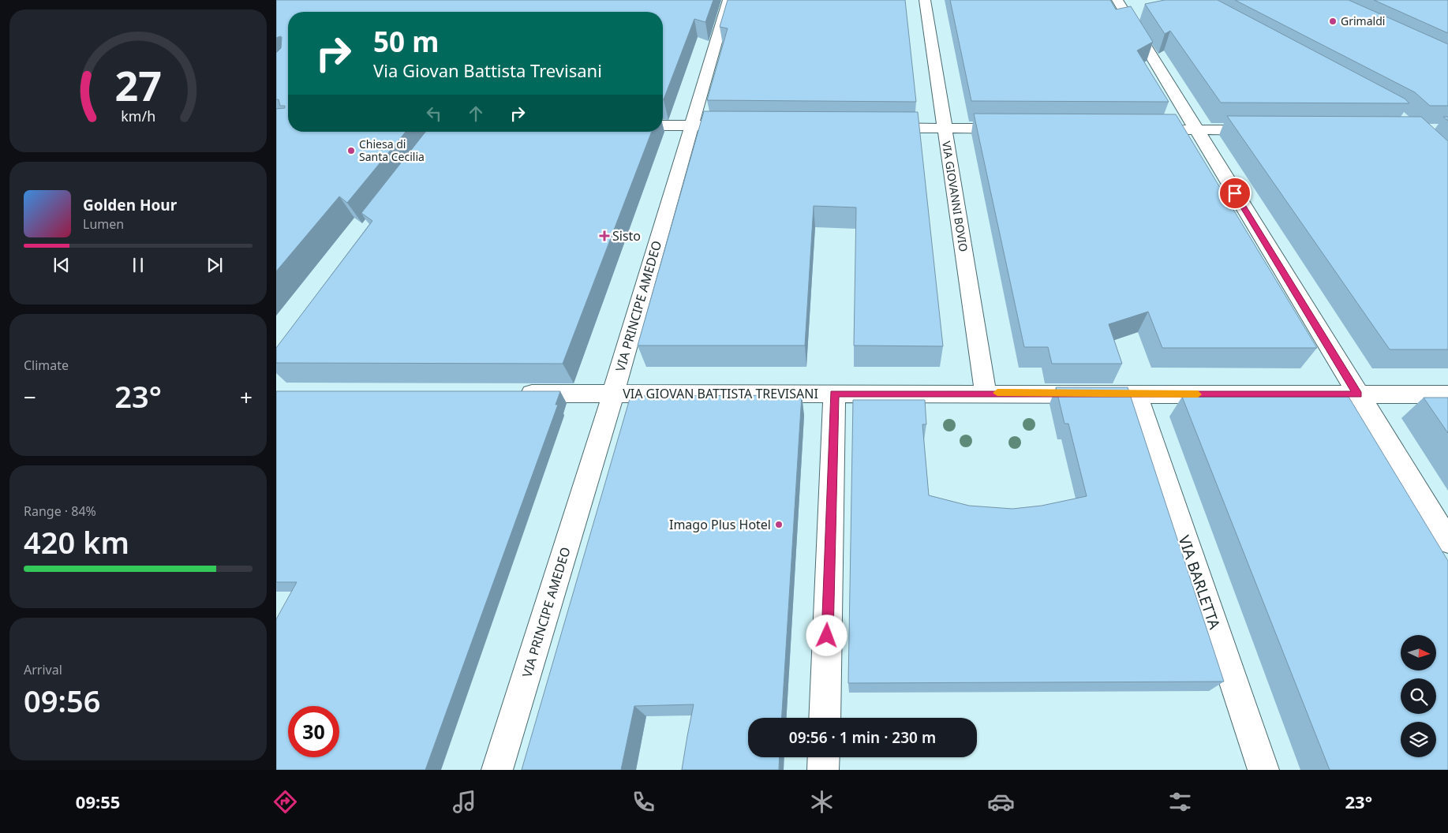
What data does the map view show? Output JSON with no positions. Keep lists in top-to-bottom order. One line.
{"streets":{"street":["VIA GIOVANNI BOVIO","VIA PRINCIPE AMEDEO","VIA GIOVAN BATTISTA TREVISANI","VIA BARLETTA"]},"crossings":[["VIA GIOVANNI BOVIO","VIA GIOVAN BATTISTA TREVISANI"],["VIA PRINCIPE AMEDEO","VIA GIOVAN BATTISTA TREVISANI"],["VIA GIOVAN BATTISTA TREVISANI","VIA BARLETTA"]],"places":{"other":["Grimaldi","Chiesa di Santa Cecilia","Imago Plus Hotel"],"health":["Sisto"]},"north":"right","page":{"turn":["50 m","Via Giovan Battista Trevisani"],"song":["Golden Hour","Lumen"],"tile":["Climate",["Range · 84%","420 km"],["Arrival","09:56"]],"heat":["−","23°","+"],"limit":"30","trip":"09:56 · 1 min · 230 m","tabs":["09:55","23°"],"gauge":["27","km/h"]}}
